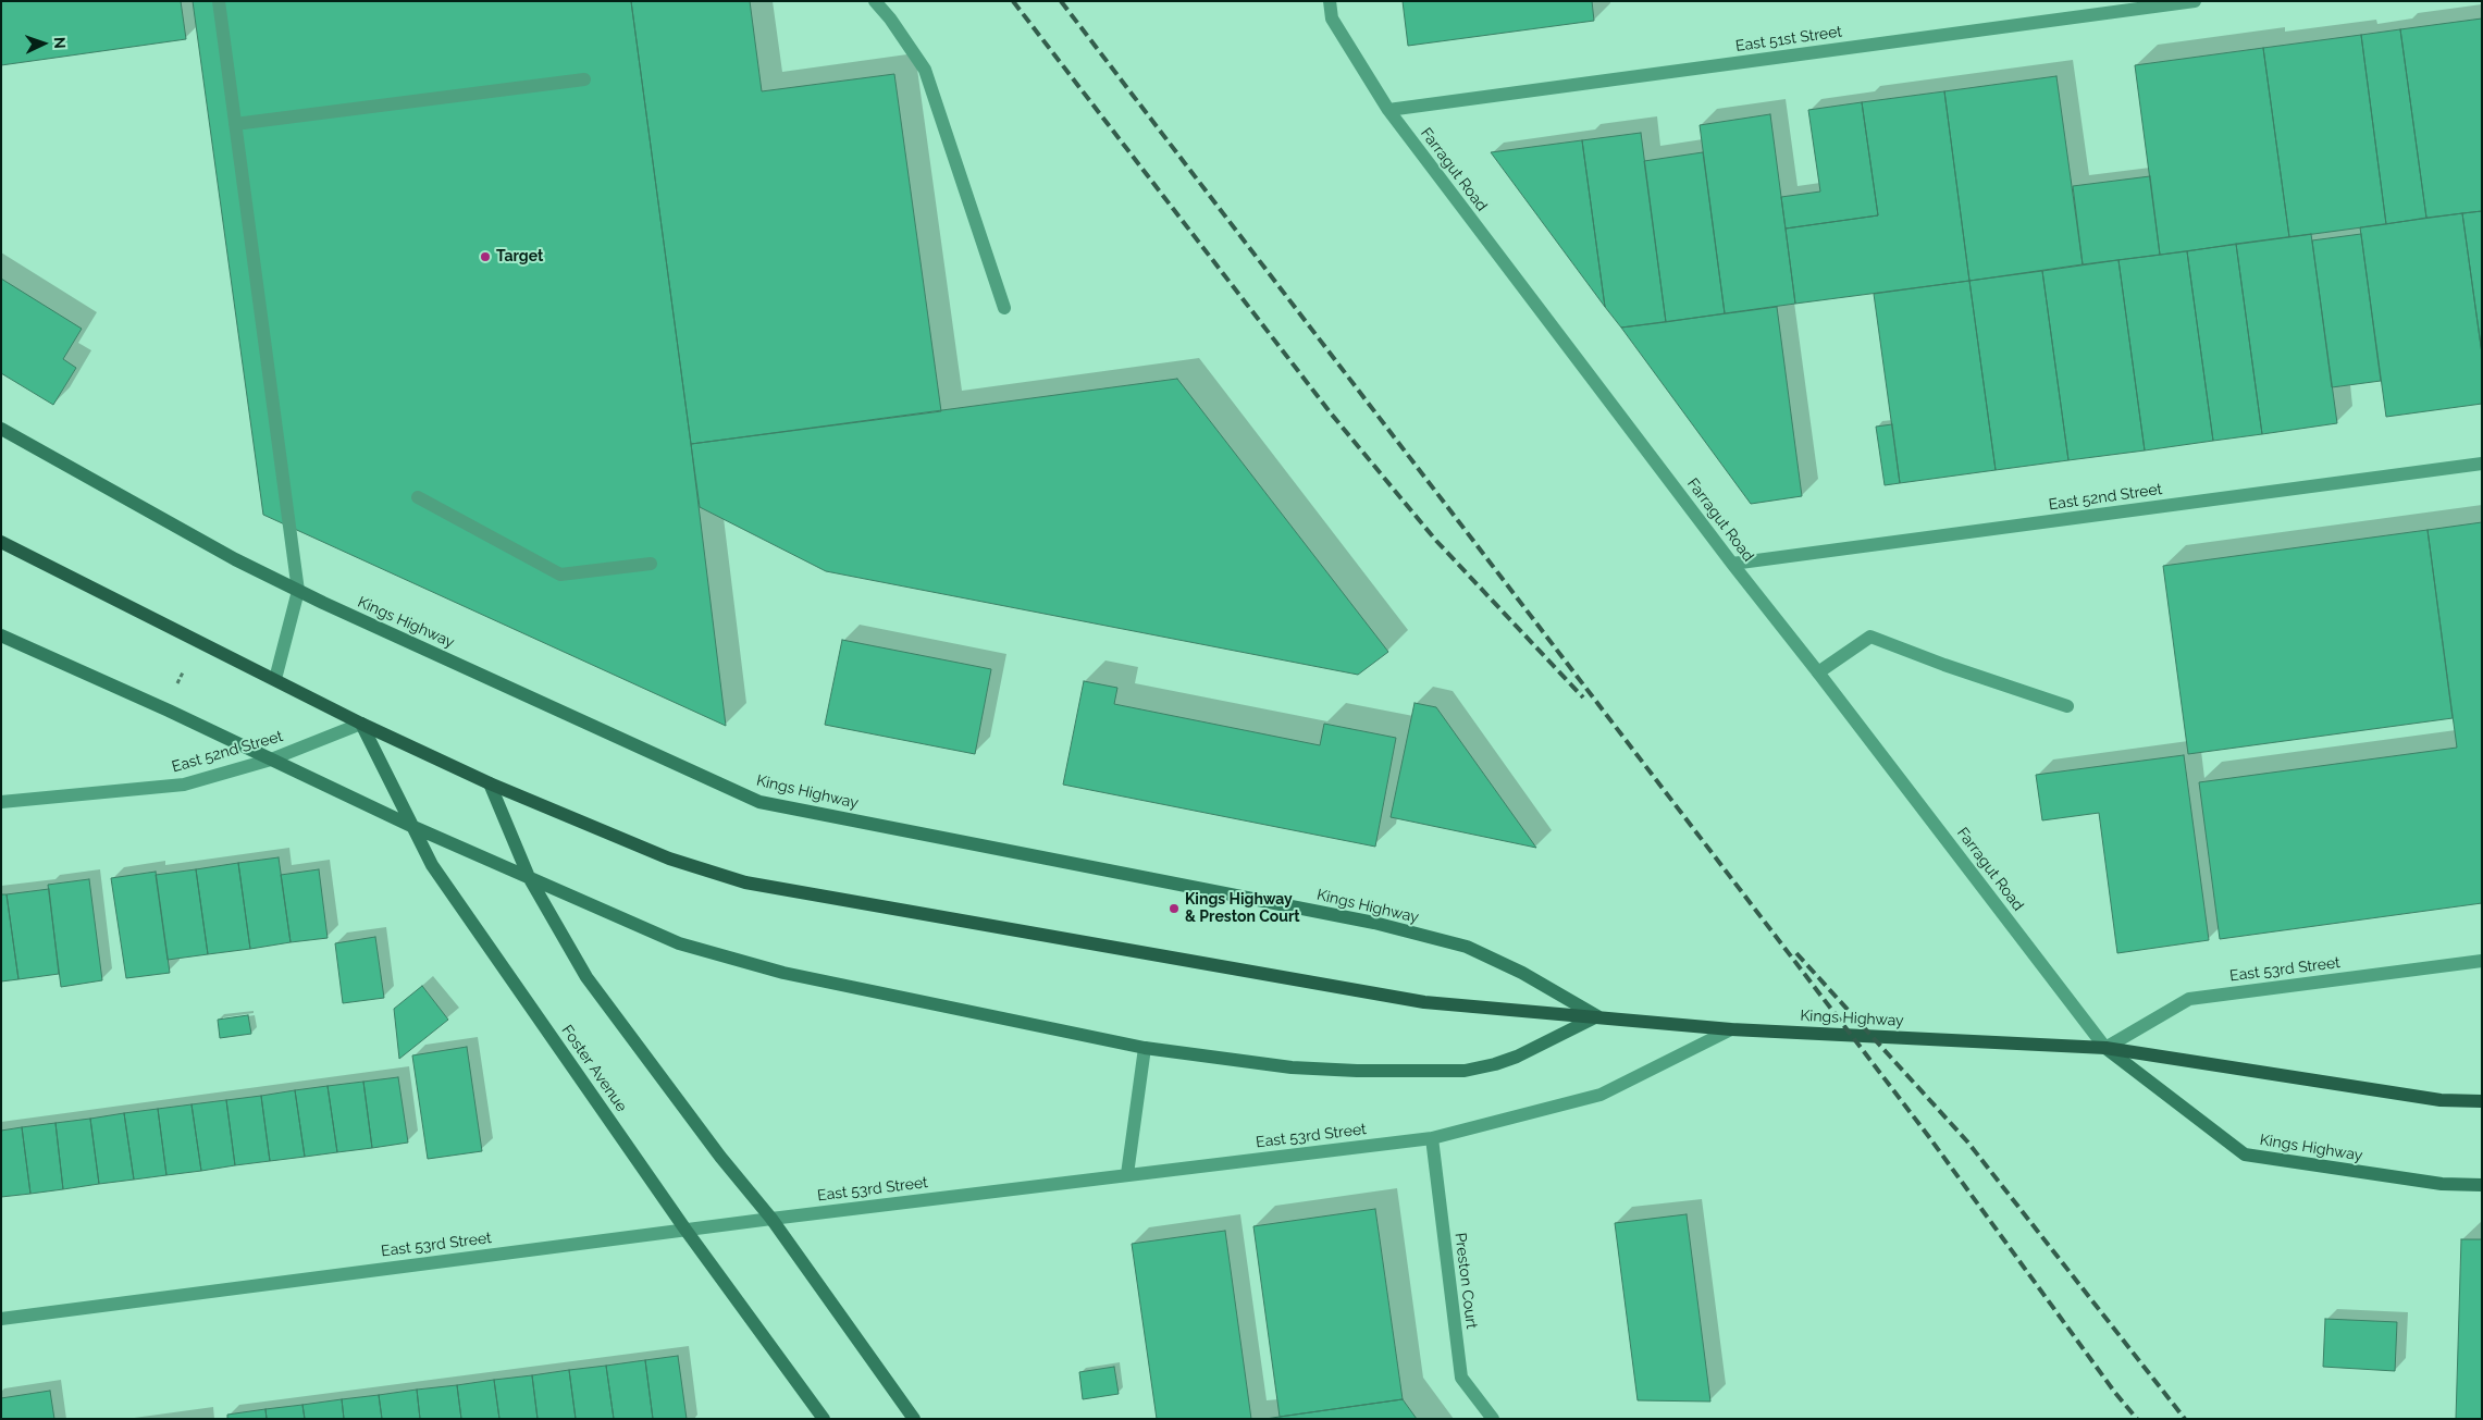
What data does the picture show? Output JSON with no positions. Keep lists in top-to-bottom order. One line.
{"streets":{"main road":["Kings Highway"],"street":["East 51st Street","Farragut Road","East 52nd Street","East 53rd Street","Foster Avenue","Preston Court"]},"crossings":[["East 51st Street","Farragut Road"],["Farragut Road","East 52nd Street"],["Farragut Road","Kings Highway"],["Farragut Road","East 53rd Street"],["East 52nd Street","Kings Highway"],["East 52nd Street","Foster Avenue"],["Kings Highway","East 53rd Street"],["Kings Highway","Foster Avenue"],["East 53rd Street","Foster Avenue"],["East 53rd Street","Preston Court"]],"places":["Target","Kings Highway & Preston Court"],"north":"right"}
